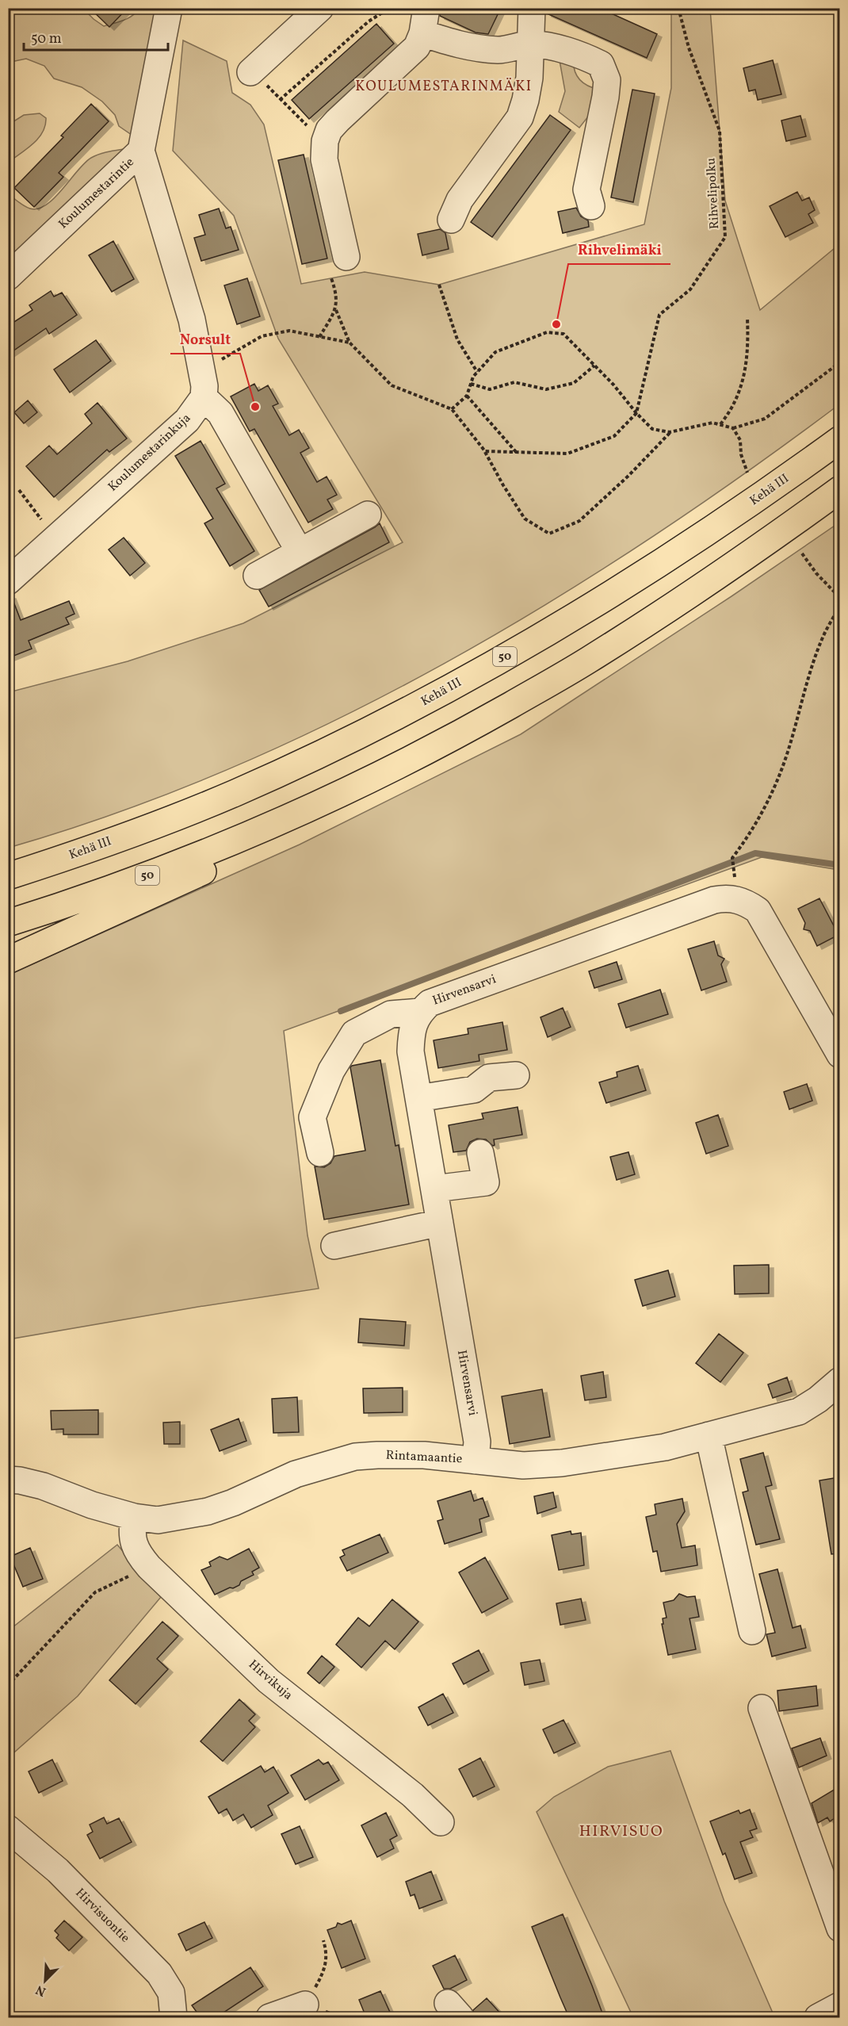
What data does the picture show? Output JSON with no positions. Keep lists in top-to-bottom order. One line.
{"streets":{"highway":["Kehä III","50"],"street":["Koulumestarintie","Koulumestarinkuja","Hirvensarvi","Rintamaantie","Hirvikuja","Hirvisuontie"],"path":["Rihvelipolku"]},"crossings":[["Hirvensarvi","Rintamaantie"],["Rintamaantie","Hirvikuja"]],"districts":["KOULUMESTARINMÄKI","HIRVISUO"],"places":["Rihvelimäki","Norsult"],"scale_bar":"50 m","north":"bottom left"}
